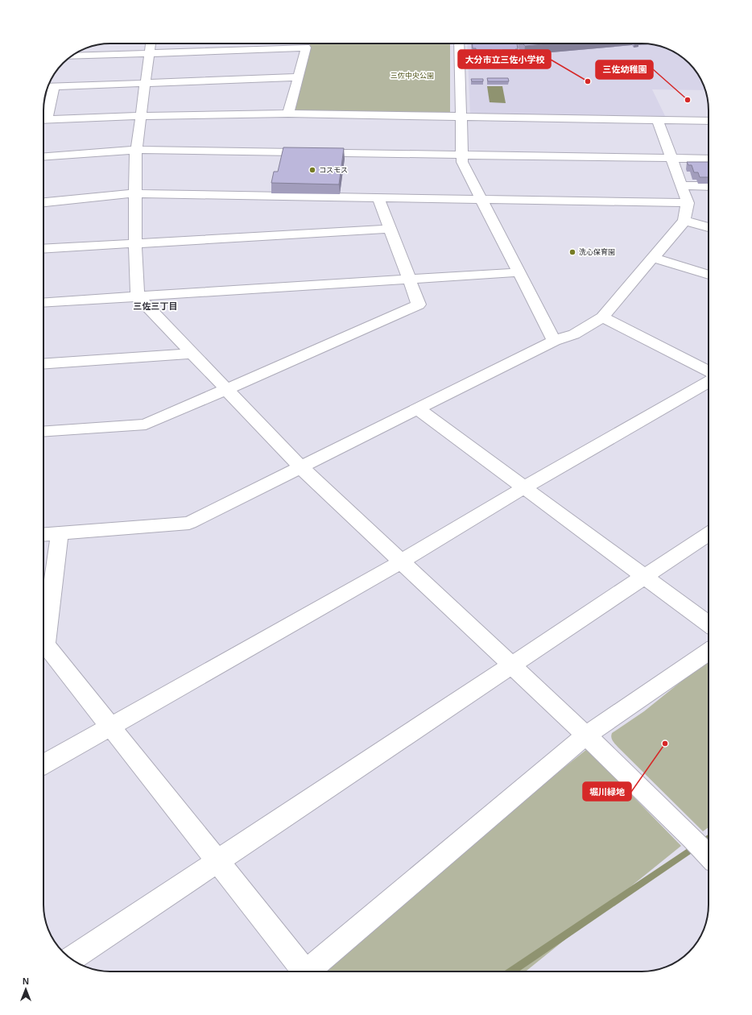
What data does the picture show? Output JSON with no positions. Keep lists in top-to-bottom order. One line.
{"districts":["三佐三丁目"],"parks":["三佐中央公園"],"places":["大分市立三佐小学校","三佐幼稚園","コスモス","洗心保育園","堀川緑地"],"north":"top"}
